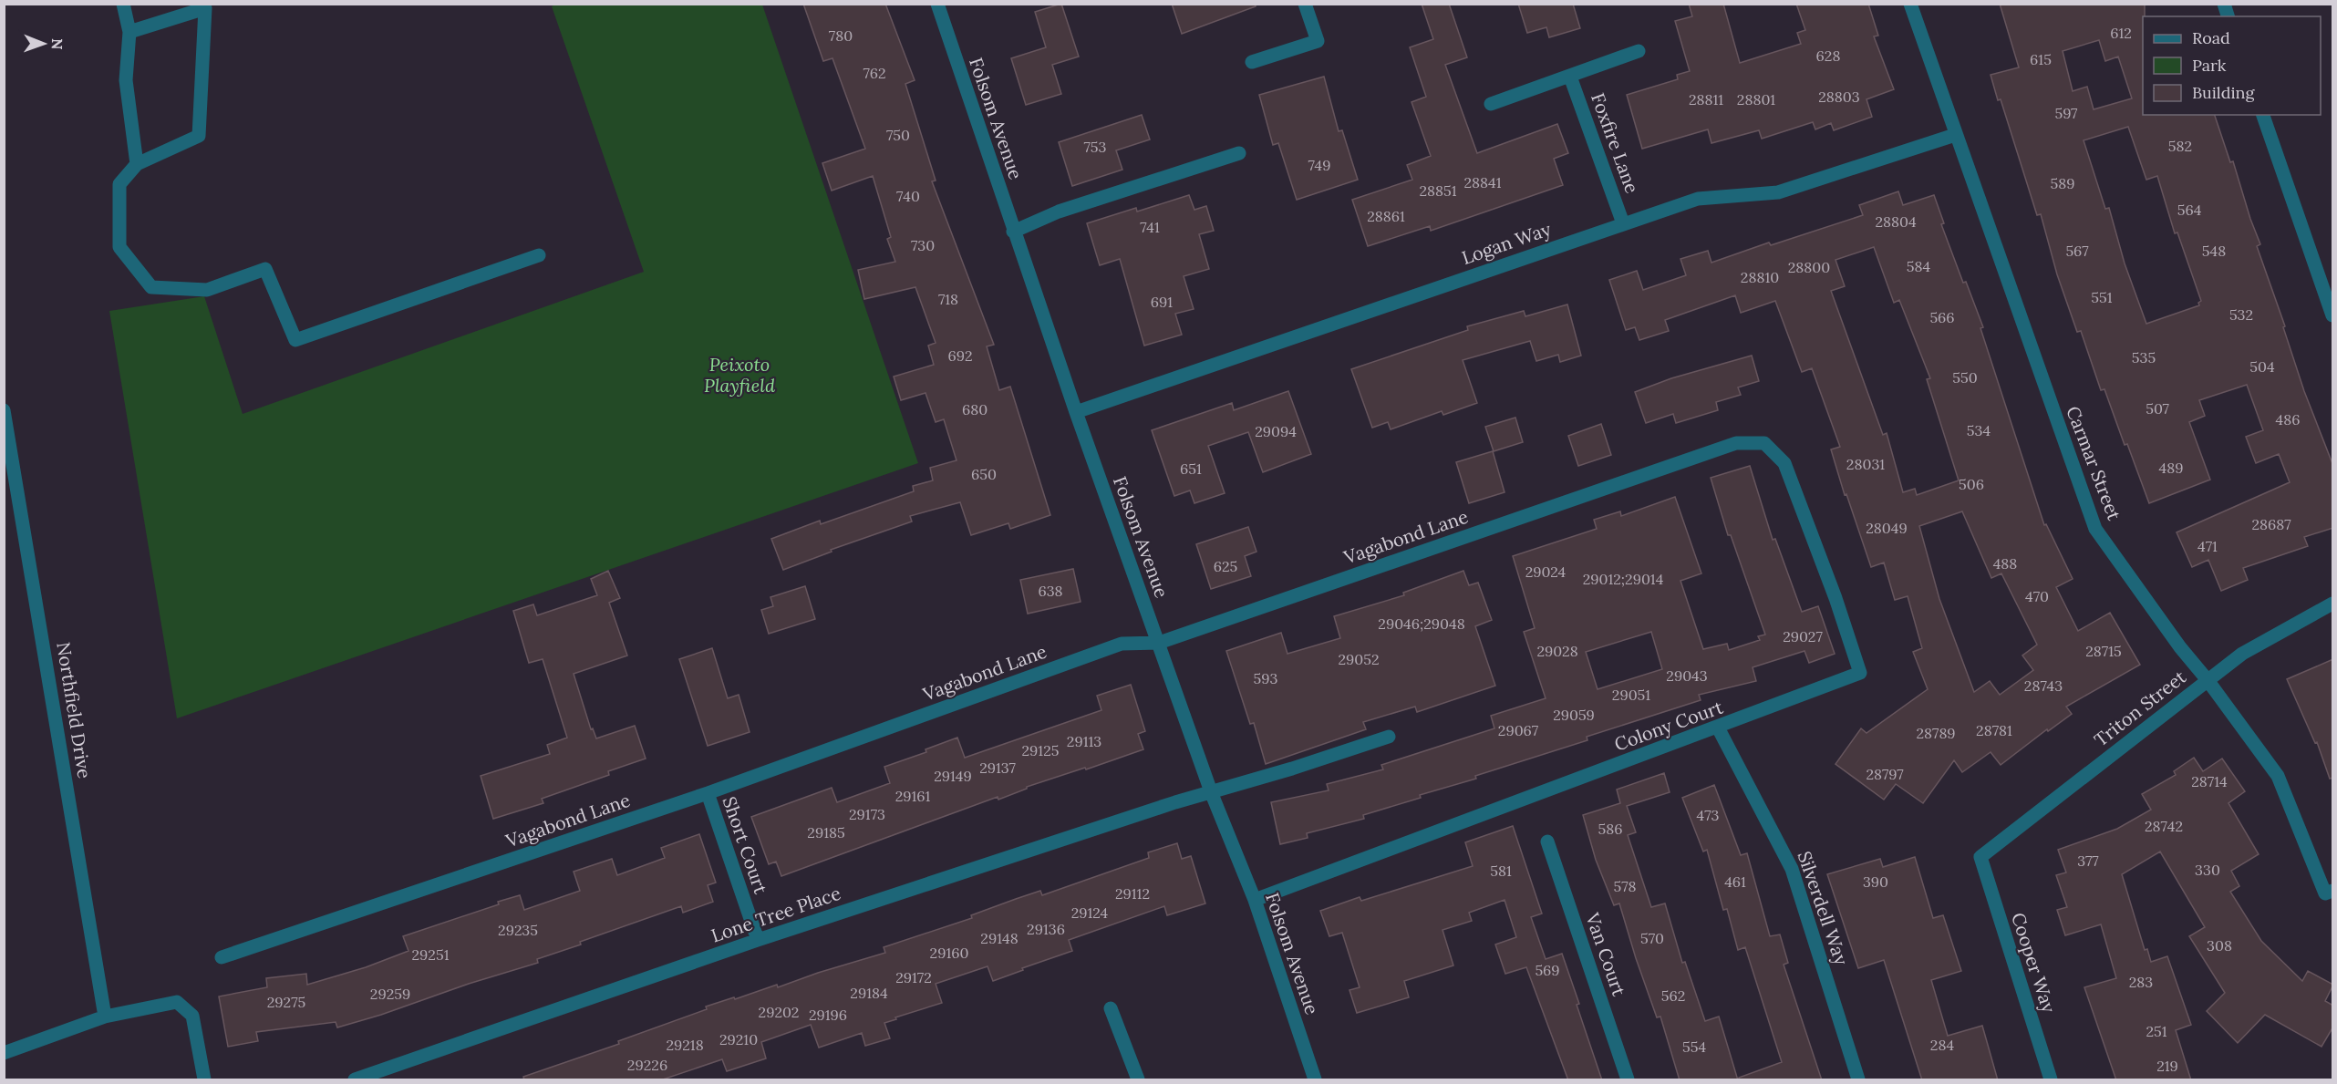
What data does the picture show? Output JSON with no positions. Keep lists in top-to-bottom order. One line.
{"streets":{"street":["Folsom Avenue","Foxfire Lane","Logan Way","Carmar Street","Vagabond Lane","Triton Street","Northfield Drive","Colony Court","Short Court","Silverdell Way","Lone Tree Place","Van Court","Cooper Way"]},"crossings":[["Folsom Avenue","Logan Way"],["Folsom Avenue","Vagabond Lane"],["Folsom Avenue","Colony Court"],["Folsom Avenue","Lone Tree Place"],["Foxfire Lane","Logan Way"],["Logan Way","Carmar Street"],["Carmar Street","Triton Street"],["Vagabond Lane","Colony Court"],["Vagabond Lane","Short Court"],["Triton Street","Cooper Way"],["Colony Court","Silverdell Way"],["Short Court","Lone Tree Place"]],"parks":["Peixoto Playfield"],"house_numbers":["612","780","628","615","762","28803","28811","28801","597","750","582","753","749","28841","589","28851","740","564","28861","28804","741","730","567","548","584","28800","28810","551","718","691","532","566","692","535","504","550","507","680","486","534","29094","28031","489","651","650","506","28687","28049","471","488","625","29024","29012;29014","638","470","29046;29048","29027","29028","28715","29052","29043","593","28743","29051","29059","29067","28781","28789","29113","29125","29137","28797","29149","28714","29161","29173","473","28742","586","29185","377","330","581","461","390","578","29112","29124","29136","29235","29148","570","308","29160","29251","569","29172","283","29184","29259","562","29275","29202","29196","251","29210","29218","284","554","29226","219"],"legend":["Road","Park","Building"],"north":"right"}
